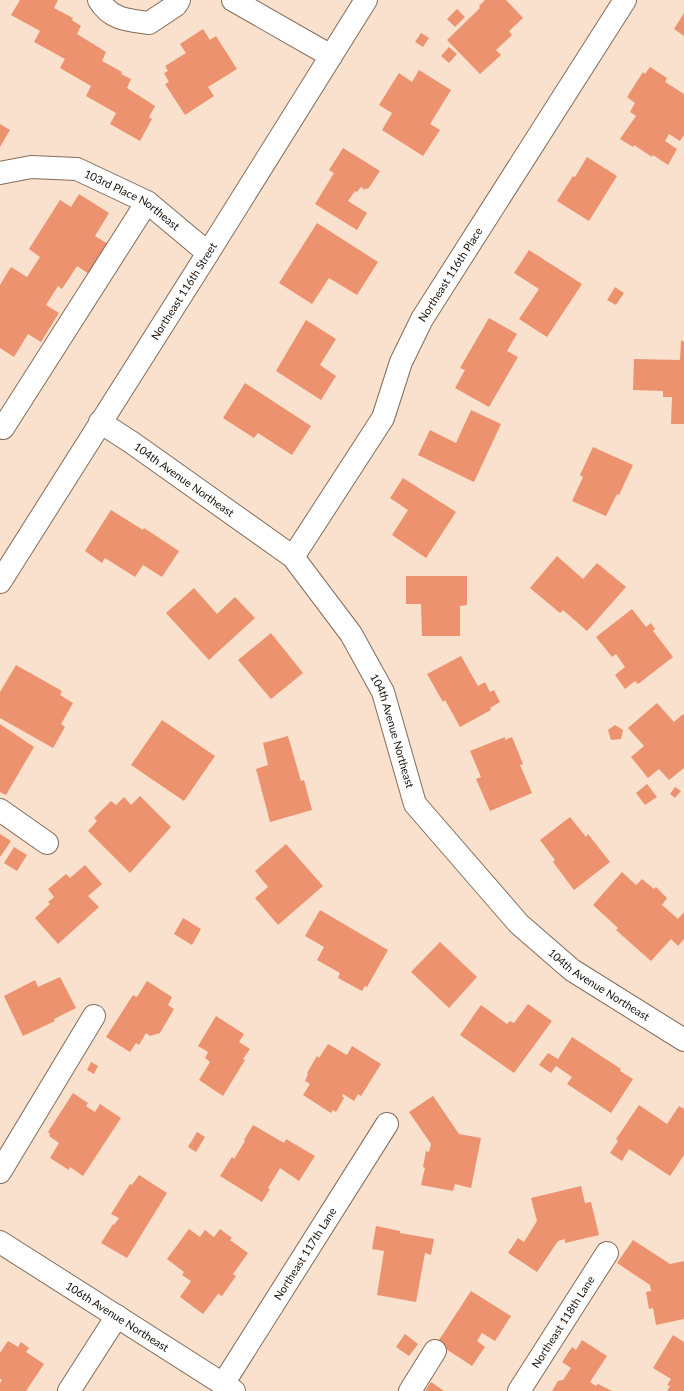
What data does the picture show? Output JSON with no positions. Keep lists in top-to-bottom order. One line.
{"streets":{"street":["103rd Place Northeast","Northeast 116th Place","Northeast 116th Street","104th Avenue Northeast","Northeast 117th Lane","106th Avenue Northeast","Northeast 118th Lane"]},"crossings":[["103rd Place Northeast","Northeast 116th Street"],["Northeast 116th Place","104th Avenue Northeast"],["Northeast 116th Street","104th Avenue Northeast"],["Northeast 117th Lane","106th Avenue Northeast"]]}
